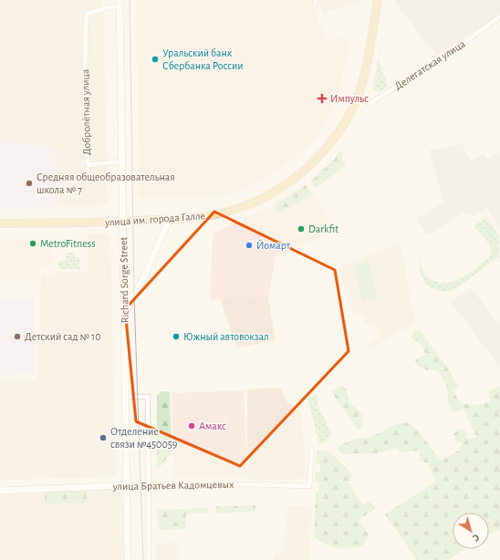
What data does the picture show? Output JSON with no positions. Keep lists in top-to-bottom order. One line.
{"streets":{"main road":["улица им. города Галле","Richard Sorge Street","улица Братьев Кадомцевых"],"street":["Делегатская улица","Добролётная улица"]},"crossings":[["Делегатская улица","улица им. города Галле"],["Добролётная улица","Richard Sorge Street"],["улица им. города Галле","Richard Sorge Street"],["Richard Sorge Street","улица Братьев Кадомцевых"]],"places":{"other":["Уральский банк Сбербанка России","Средняя общеобразовательная школа № 7","Darkfit","MetroFitness","Йомарт","Детский сад № 10","Южный автовокзал","Амакс","Отделение связи №450059"],"health":["Импульс"]},"north":"bottom right"}
